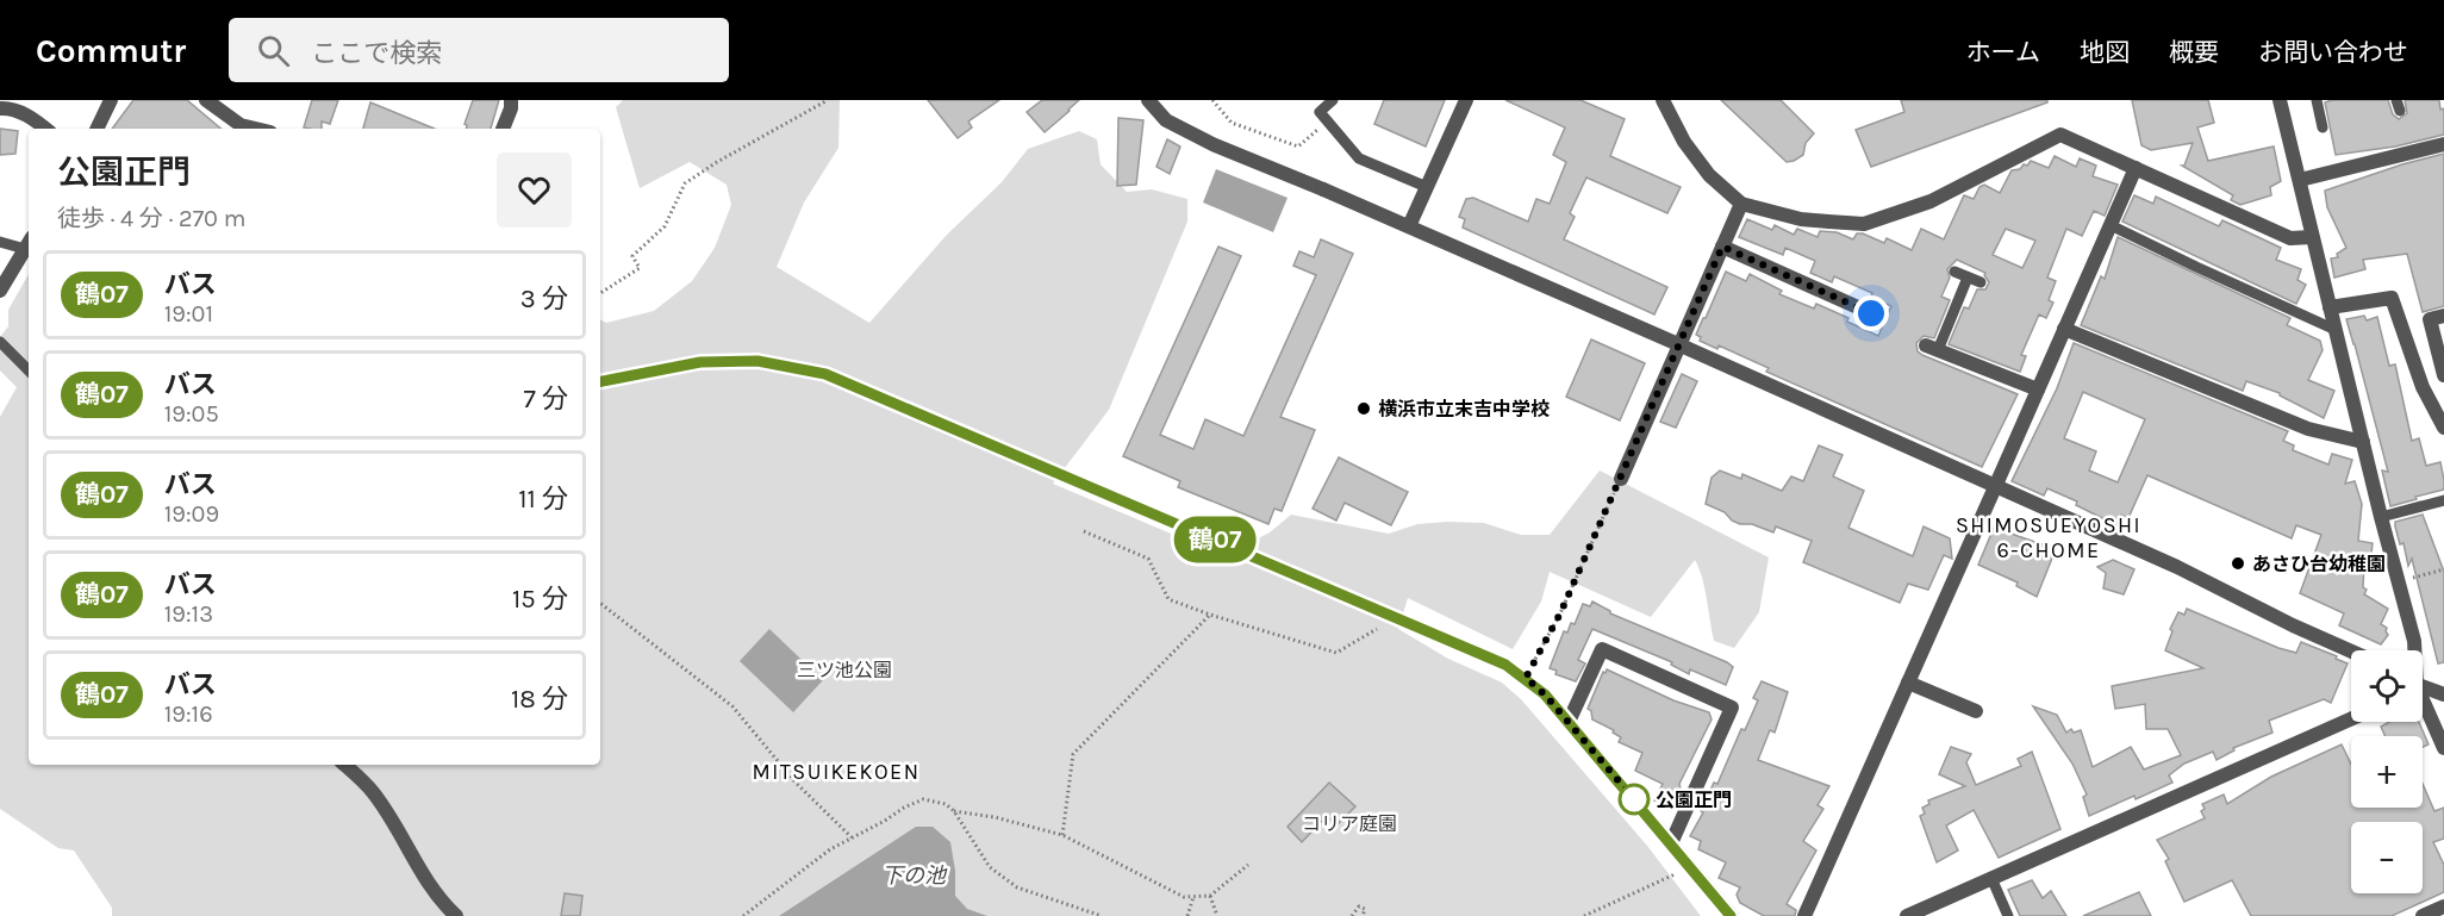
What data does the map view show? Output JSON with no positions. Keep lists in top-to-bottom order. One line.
{"districts":["SHIMOSUEYOSHI 6-CHOME","MITSUIKEKOEN"],"water":["下の池"],"parks":["三ツ池公園","コリア庭園"],"places":["横浜市立末吉中学校","あさひ台幼稚園","公園正門"],"lines":["bus line 鶴07"],"page":{"header":"Commutr","search":"ここで検索","nav":["ホーム","地図","概要","お問い合わせ"],"on_map":"鶴07","heading":["公園正門","徒歩 · 4 分 · 270 m"],"list":[{"mark":"鶴07","name":"バス","note":"19:01","value":"3 分"},{"mark":"鶴07","name":"バス","note":"19:05","value":"7 分"},{"mark":"鶴07","name":"バス","note":"19:09","value":"11 分"},{"mark":"鶴07","name":"バス","note":"19:13","value":"15 分"},{"mark":"鶴07","name":"バス","note":"19:16","value":"18 分"}],"map_buttons":["+","−"]}}
